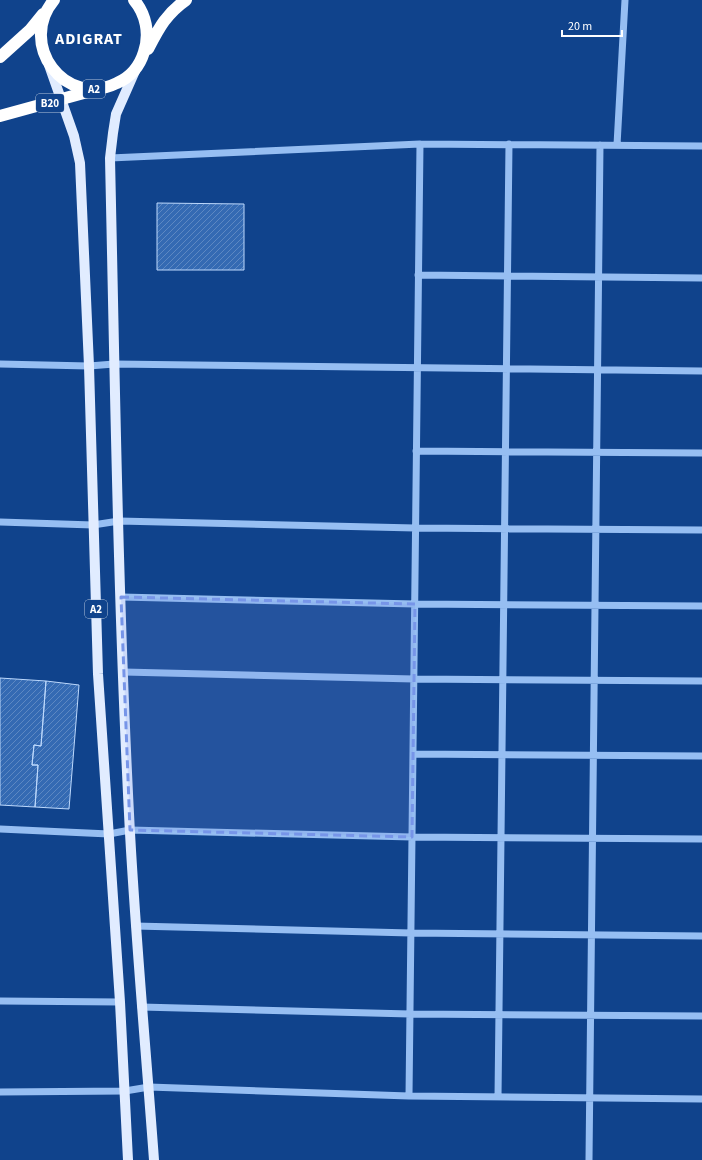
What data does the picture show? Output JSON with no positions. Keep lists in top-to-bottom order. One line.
{"streets":{"highway":["A2","B20"]},"crossings":[["A2","B20"]],"districts":["ADIGRAT"],"scale_bar":"20 m"}
